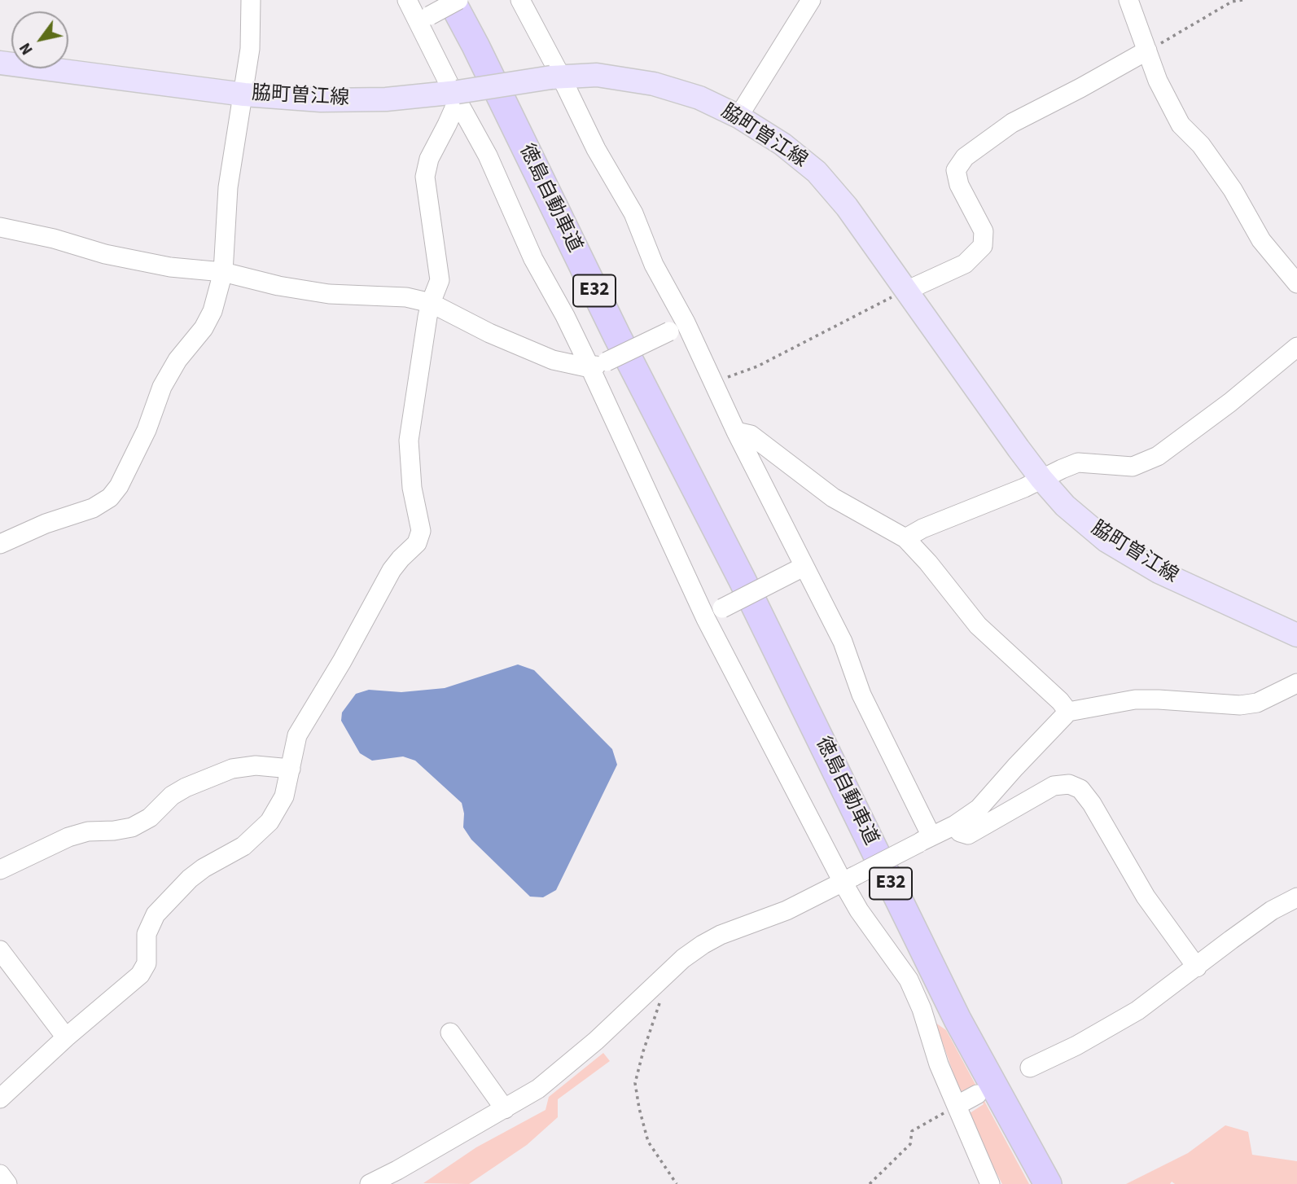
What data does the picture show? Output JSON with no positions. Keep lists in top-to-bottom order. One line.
{"streets":{"highway":["徳島自動車道","E32"],"main road":["脇町曽江線"]},"north":"bottom left"}
